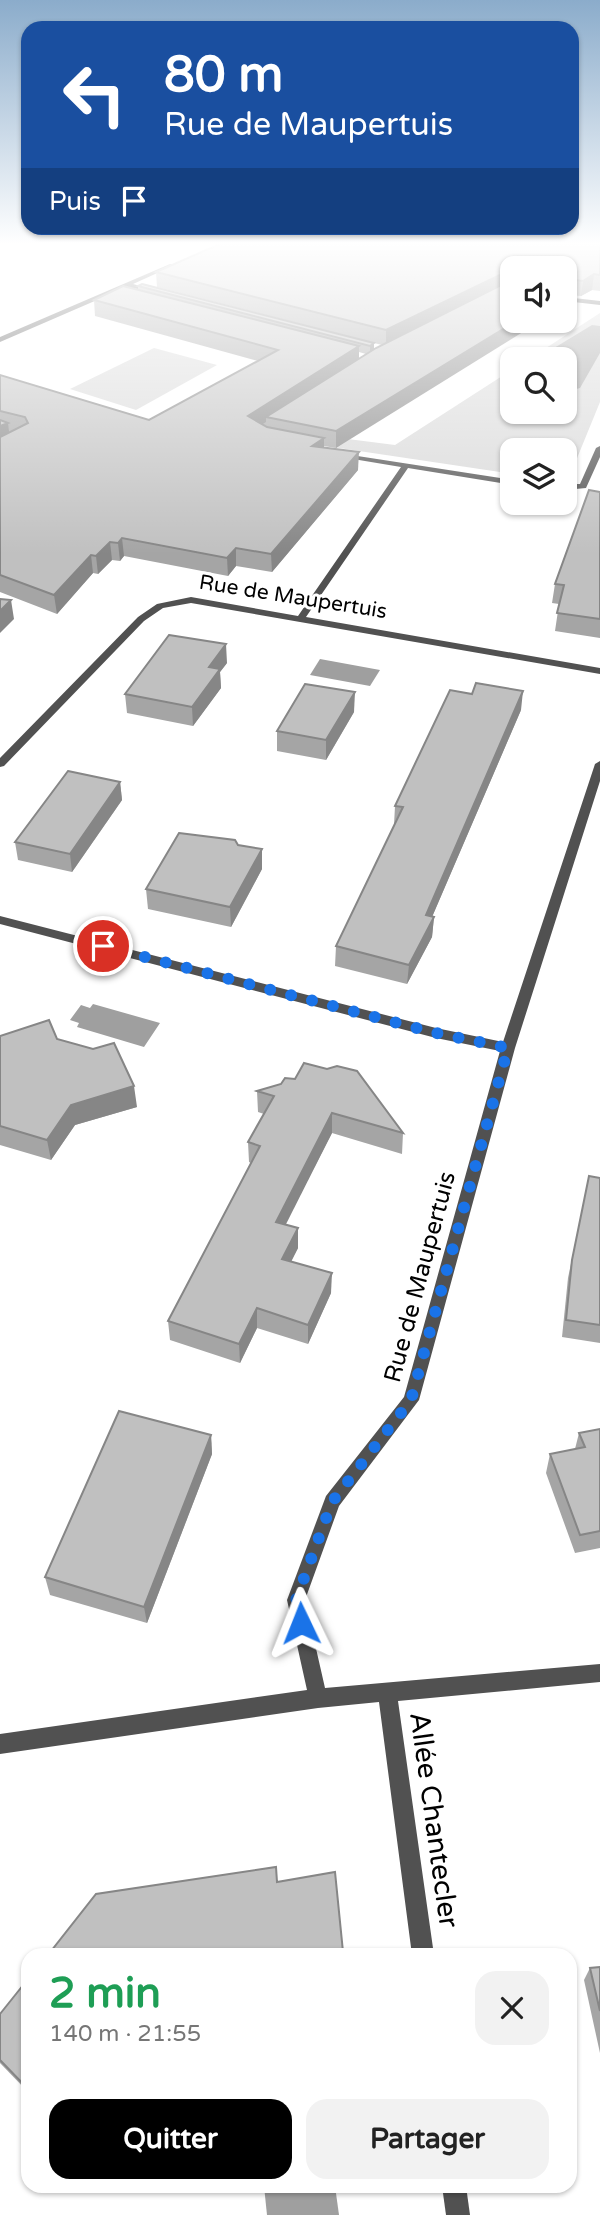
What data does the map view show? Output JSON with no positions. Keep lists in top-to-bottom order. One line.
{"streets":{"street":["Rue de Maupertuis","Allée Chantecler"]},"page":{"turn":["80 m","Rue de Maupertuis"],"then":"Puis","heading":["2 min","140 m · 21:55"],"buttons":["Quitter","Partager"]}}
